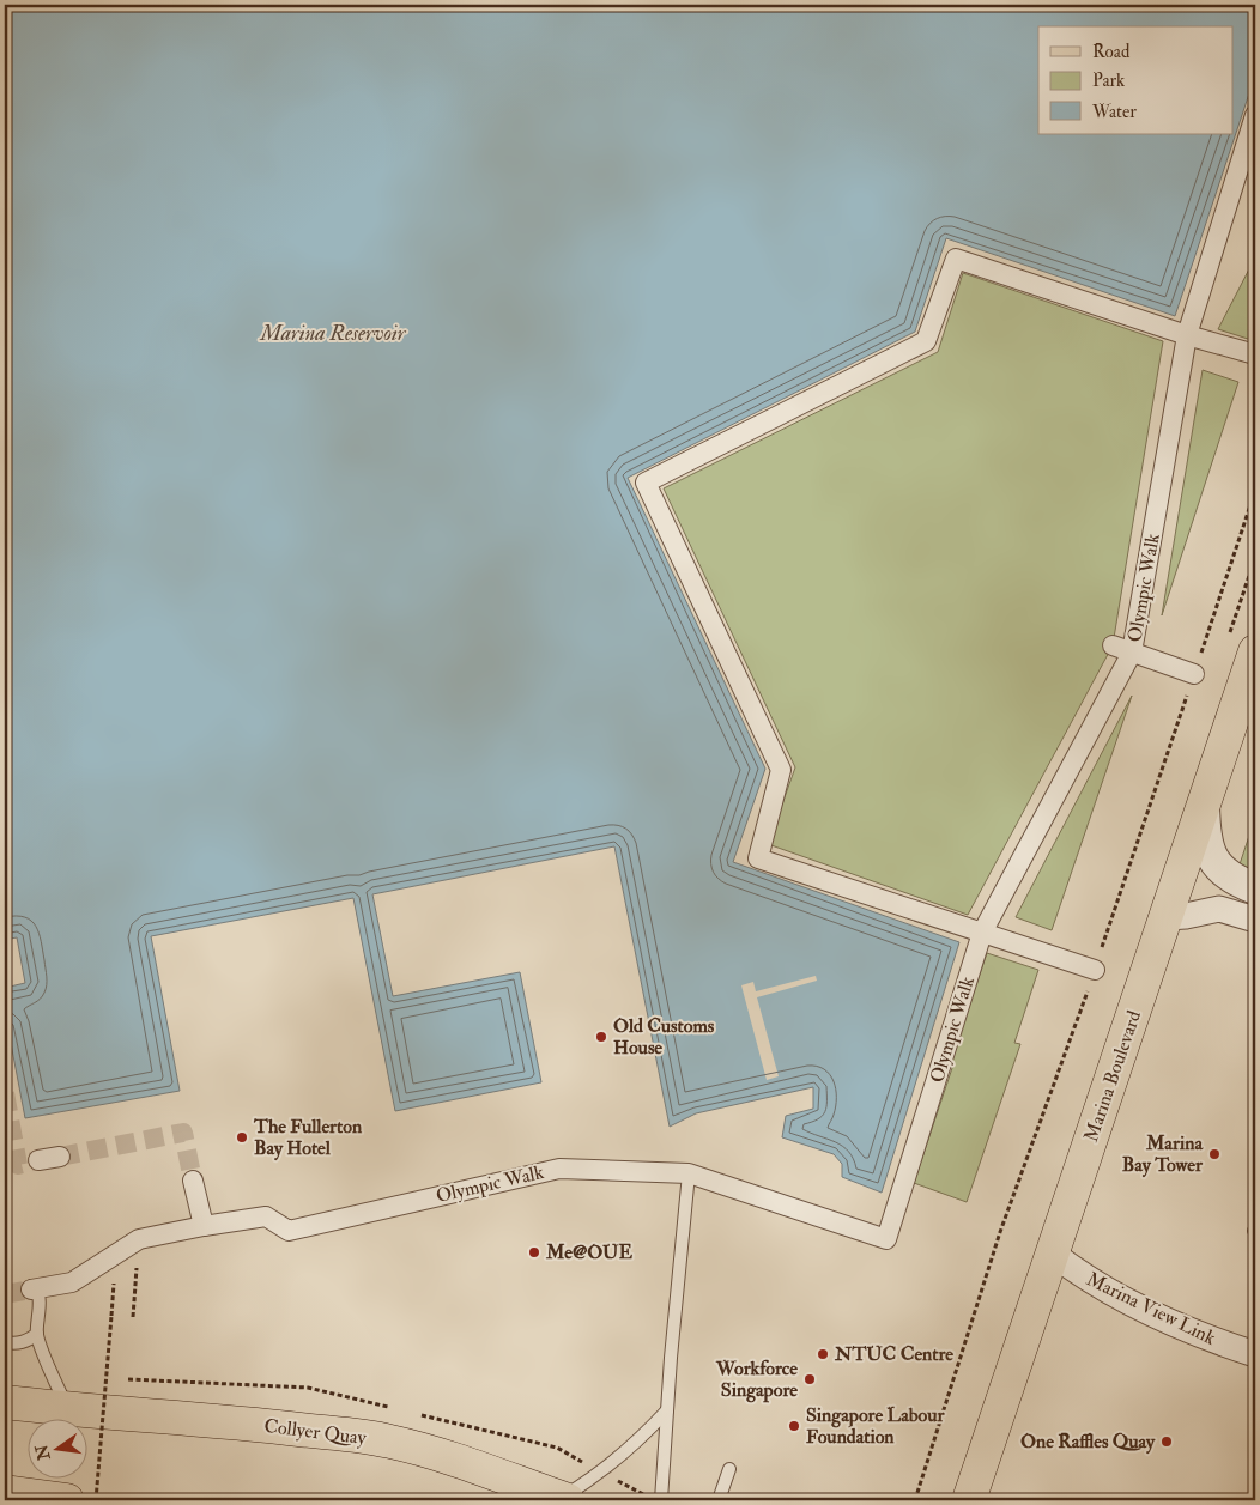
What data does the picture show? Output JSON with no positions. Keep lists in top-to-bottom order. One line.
{"streets":{"main road":["Marina Boulevard","Collyer Quay"],"street":["Olympic Walk","Marina View Link"]},"crossings":[["Marina Boulevard","Marina View Link"]],"water":["Marina Reservoir"],"places":["Old Customs House","The Fullerton Bay Hotel","Marina Bay Tower","Me@OUE","NTUC Centre","Workforce Singapore","Singapore Labour Foundation","One Raffles Quay"],"legend":["Road","Park","Water"],"north":"left"}
